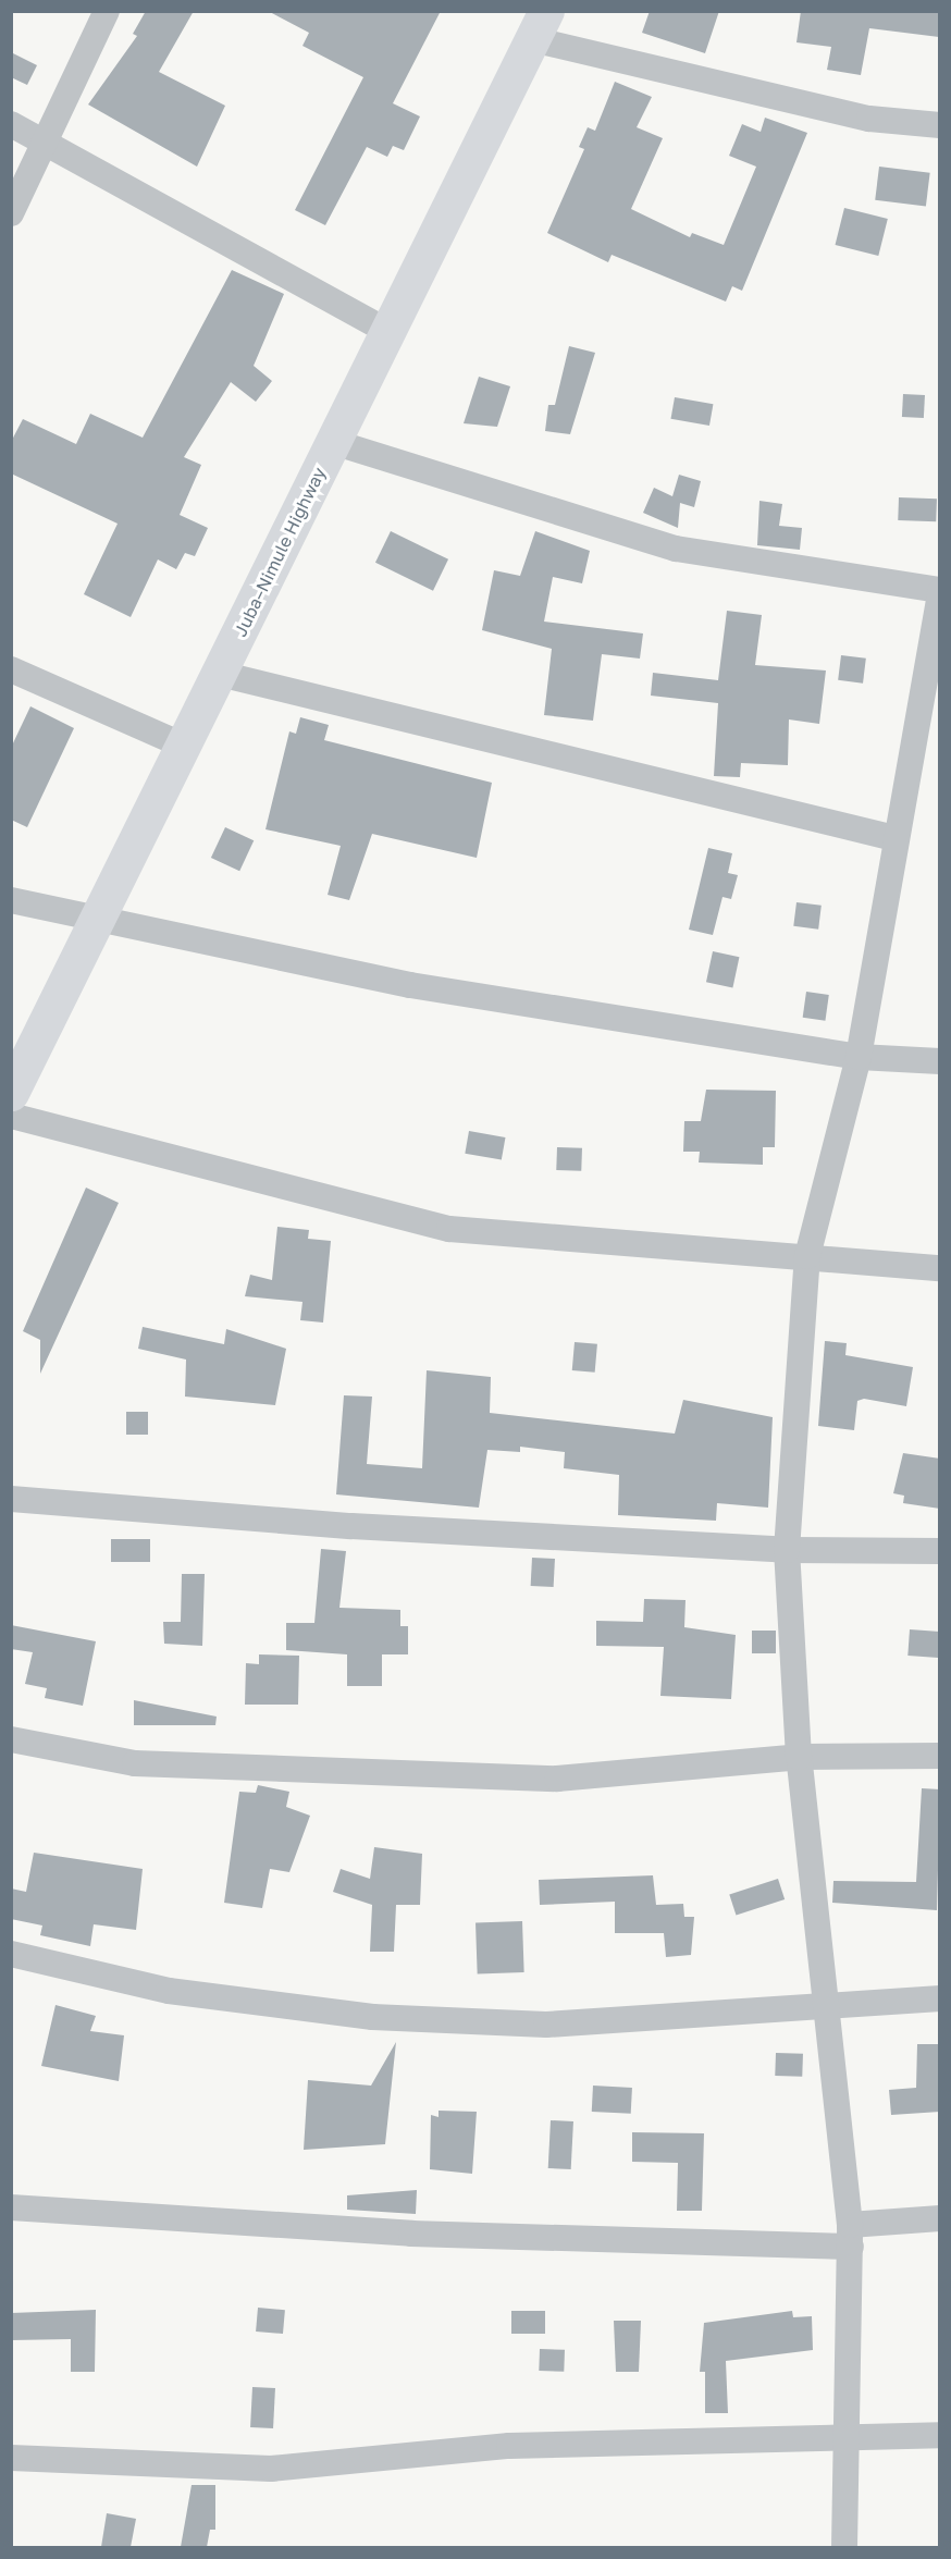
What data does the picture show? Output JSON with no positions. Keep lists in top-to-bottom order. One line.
{"streets":{"main road":["Juba–Nimule Highway"]}}
